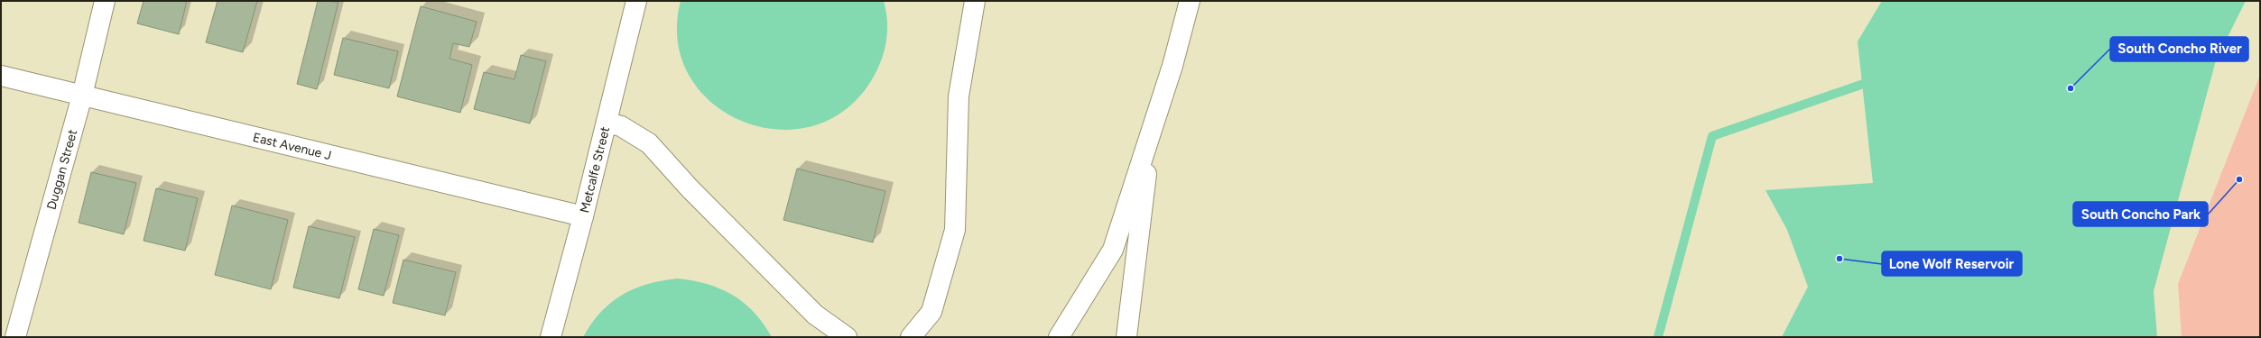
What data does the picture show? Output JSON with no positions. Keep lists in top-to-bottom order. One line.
{"streets":{"street":["East Avenue J","Duggan Street","Metcalfe Street"]},"crossings":[["East Avenue J","Duggan Street"],["East Avenue J","Metcalfe Street"]],"places":["South Concho River","South Concho Park","Lone Wolf Reservoir"]}
